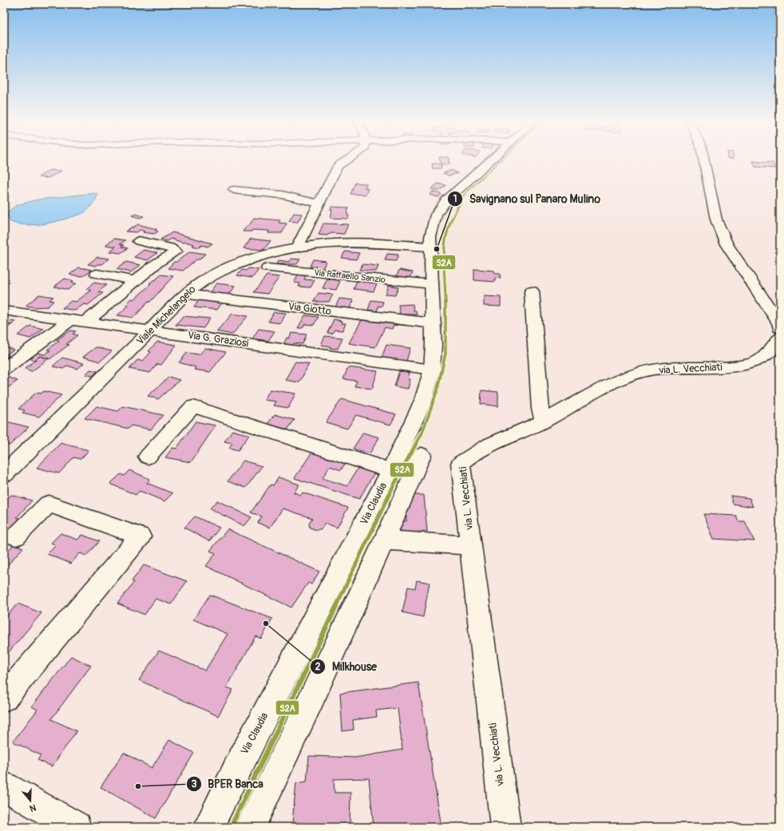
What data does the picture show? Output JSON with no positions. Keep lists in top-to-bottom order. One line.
{"streets":{"street":["Via Raffaello Sanzio","Via Giotto","Viale Michelangelo","Via G. Graziosi","via L. Vecchiati","Via Claudia"]},"crossings":[["Via Raffaello Sanzio","Via Claudia"],["Via Giotto","Viale Michelangelo"],["Via Giotto","Via Claudia"],["Viale Michelangelo","Via G. Graziosi"],["Viale Michelangelo","Via Claudia"],["Via G. Graziosi","Via Claudia"]],"places":["Savignano sul Panaro Mulino","Milkhouse","BPER Banca"],"lines":["transit line S2A"],"north":"bottom"}
